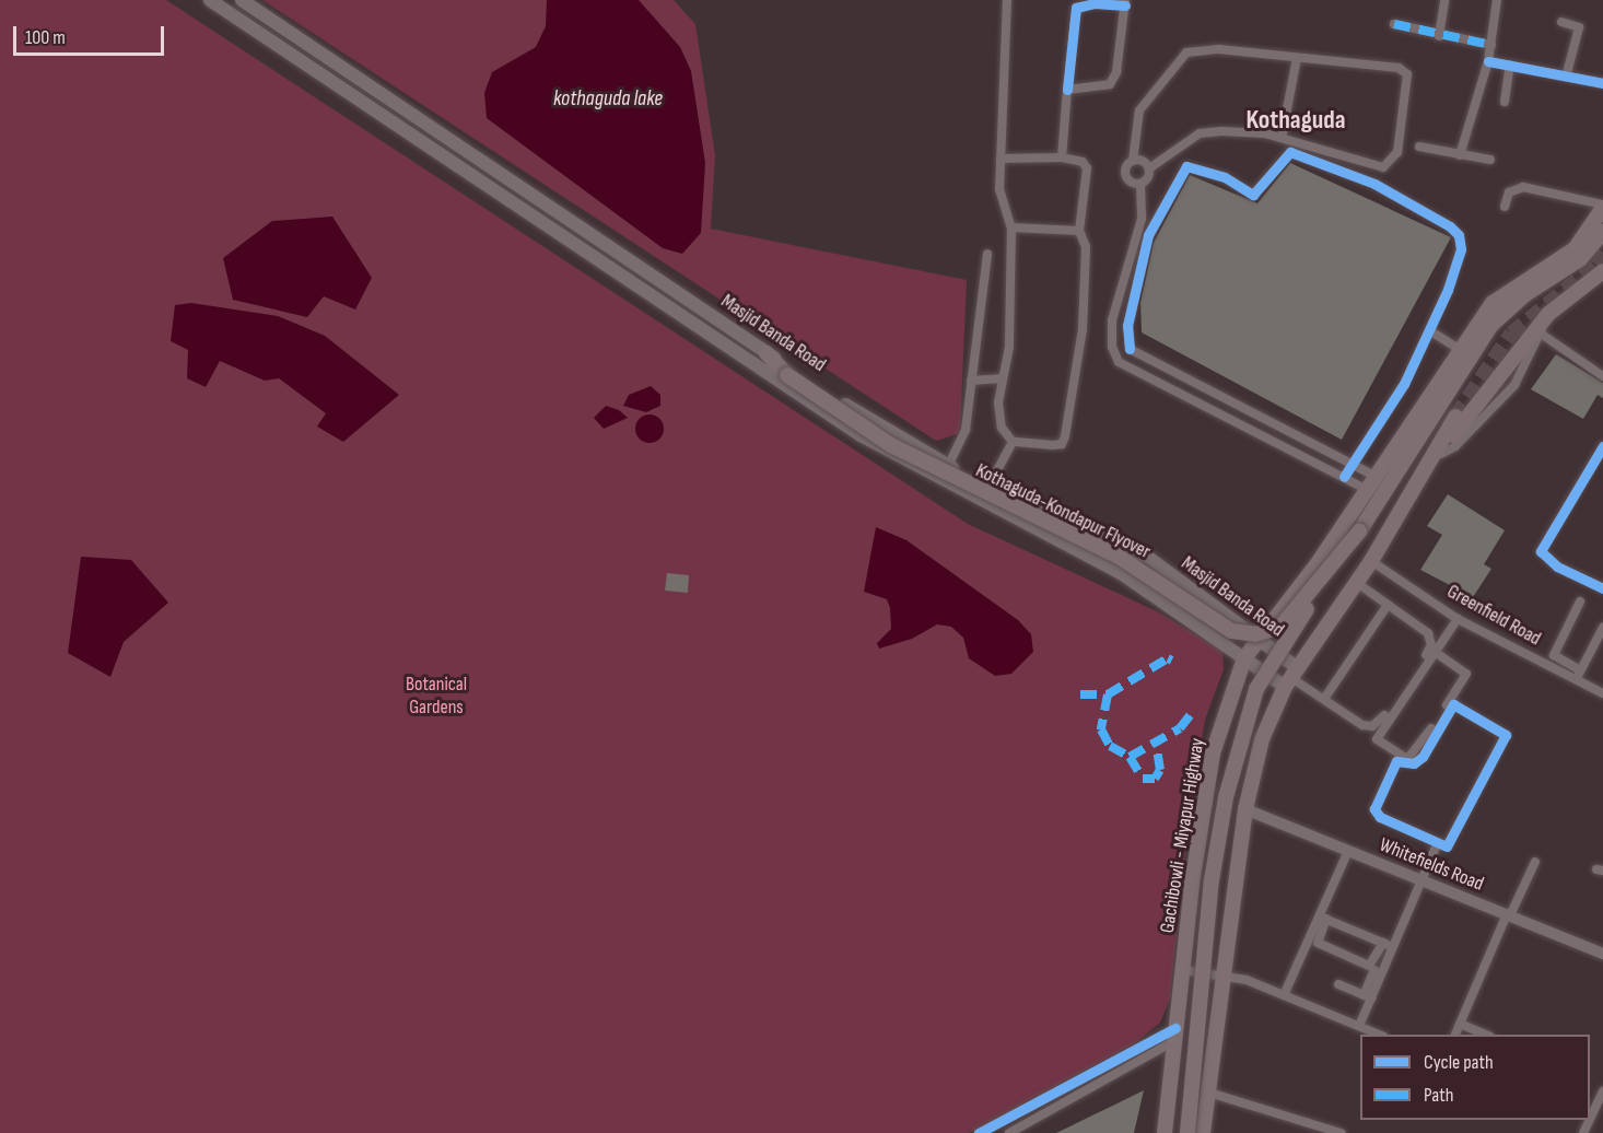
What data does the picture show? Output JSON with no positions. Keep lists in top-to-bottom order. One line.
{"streets":{"main road":["Masjid Banda Road","Kothaguda-Kondapur Flyover","Gachibowli - Miyapur Highway"],"street":["Greenfield Road","Whitefields Road"]},"crossings":[["Masjid Banda Road","Kothaguda-Kondapur Flyover"],["Masjid Banda Road","Gachibowli - Miyapur Highway"]],"districts":["Kothaguda"],"water":["kothaguda lake"],"parks":["Botanical Gardens"],"legend":["Cycle path","Path"],"scale_bar":"100 m"}
